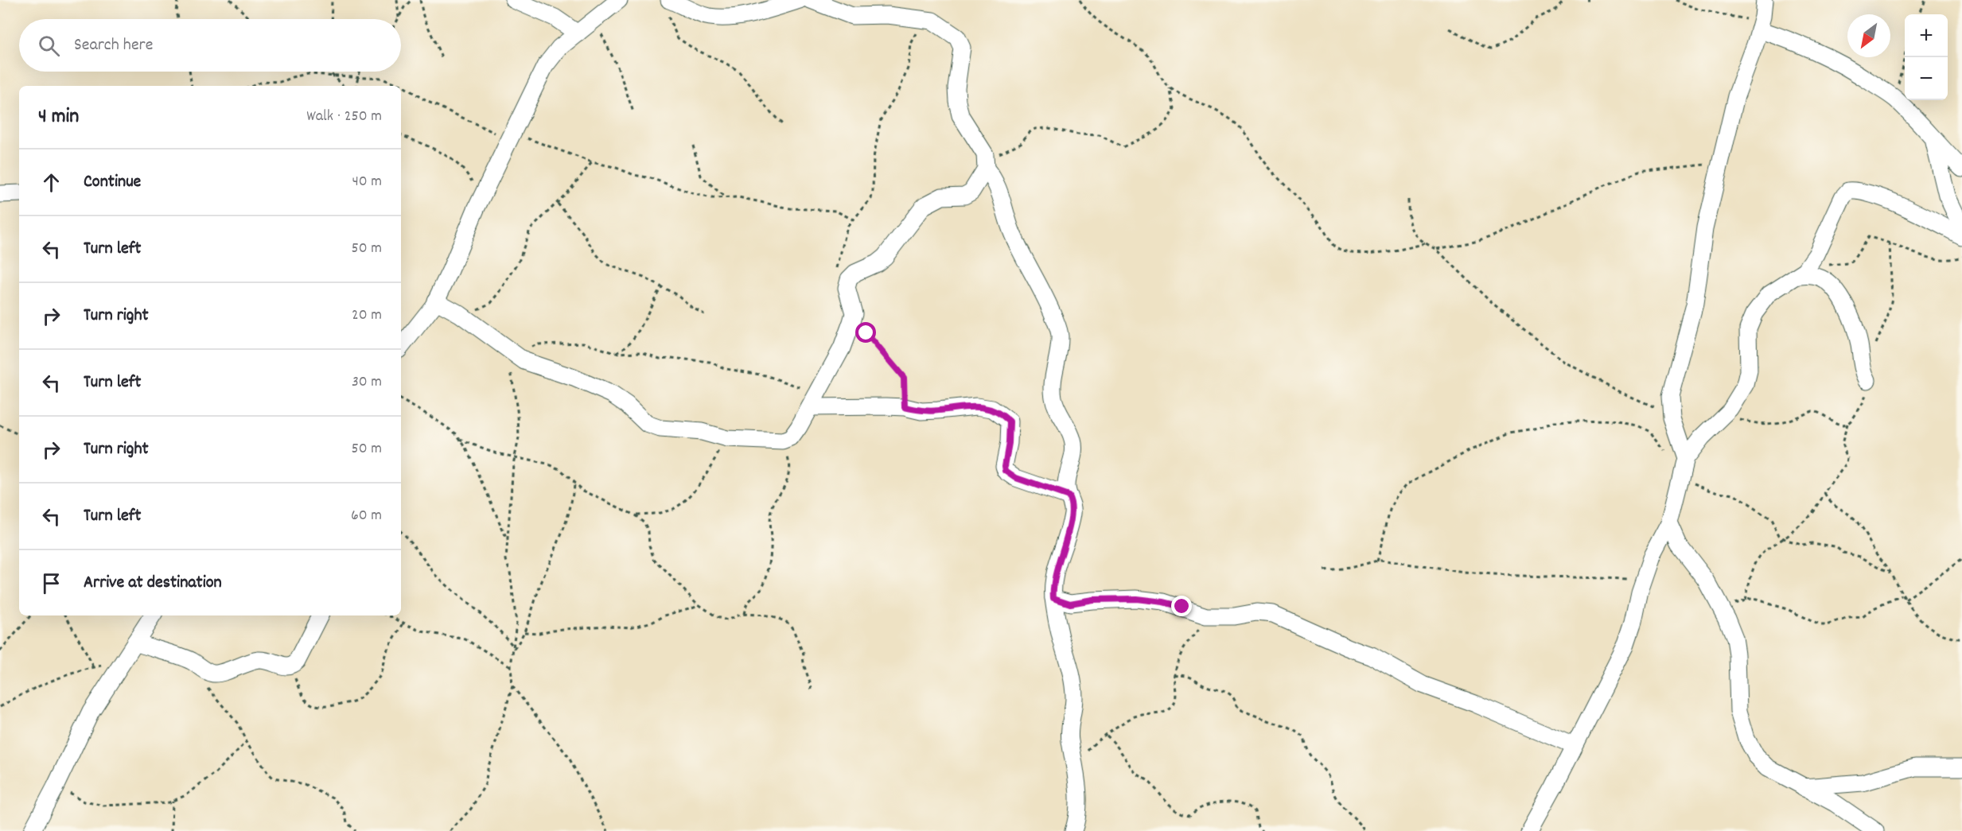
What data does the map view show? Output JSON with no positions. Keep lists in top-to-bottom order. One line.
{"north":"bottom left","page":{"map_buttons":["+","−"],"search":"Search here","heading":["4 min","Walk · 250 m"],"list":[["Continue","40 m"],["Turn left","50 m"],["Turn right","20 m"],["Turn left","30 m"],["Turn right","50 m"],["Turn left","60 m"],"Arrive at destination"]}}
